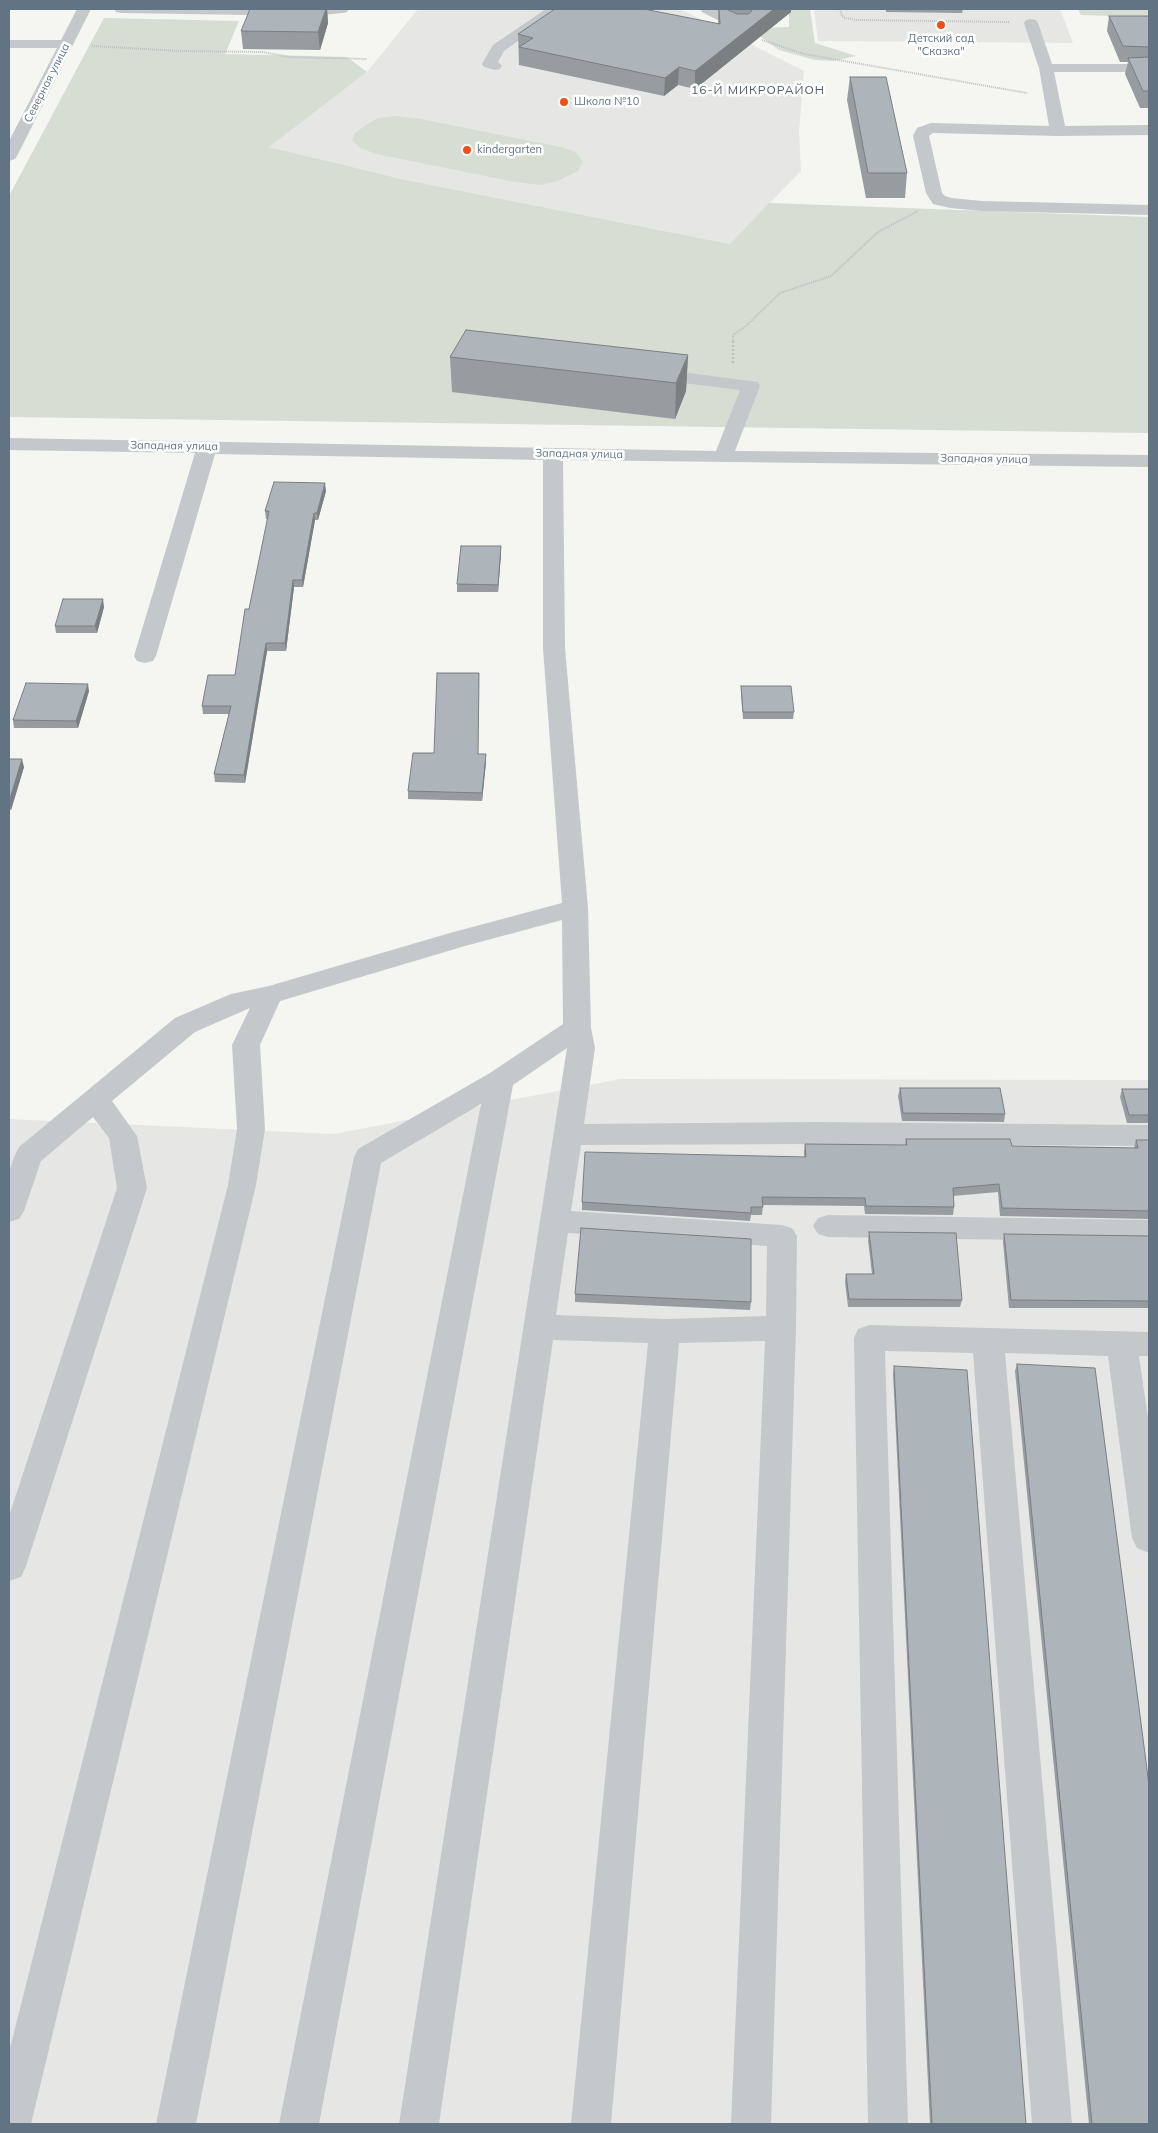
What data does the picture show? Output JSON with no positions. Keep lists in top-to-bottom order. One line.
{"streets":{"street":["Северная улица","Западная улица"]},"districts":["16-Й МИКРОРАЙОН"],"places":["Детский сад \"Сказка\"","Школа №10","kindergarten"]}
